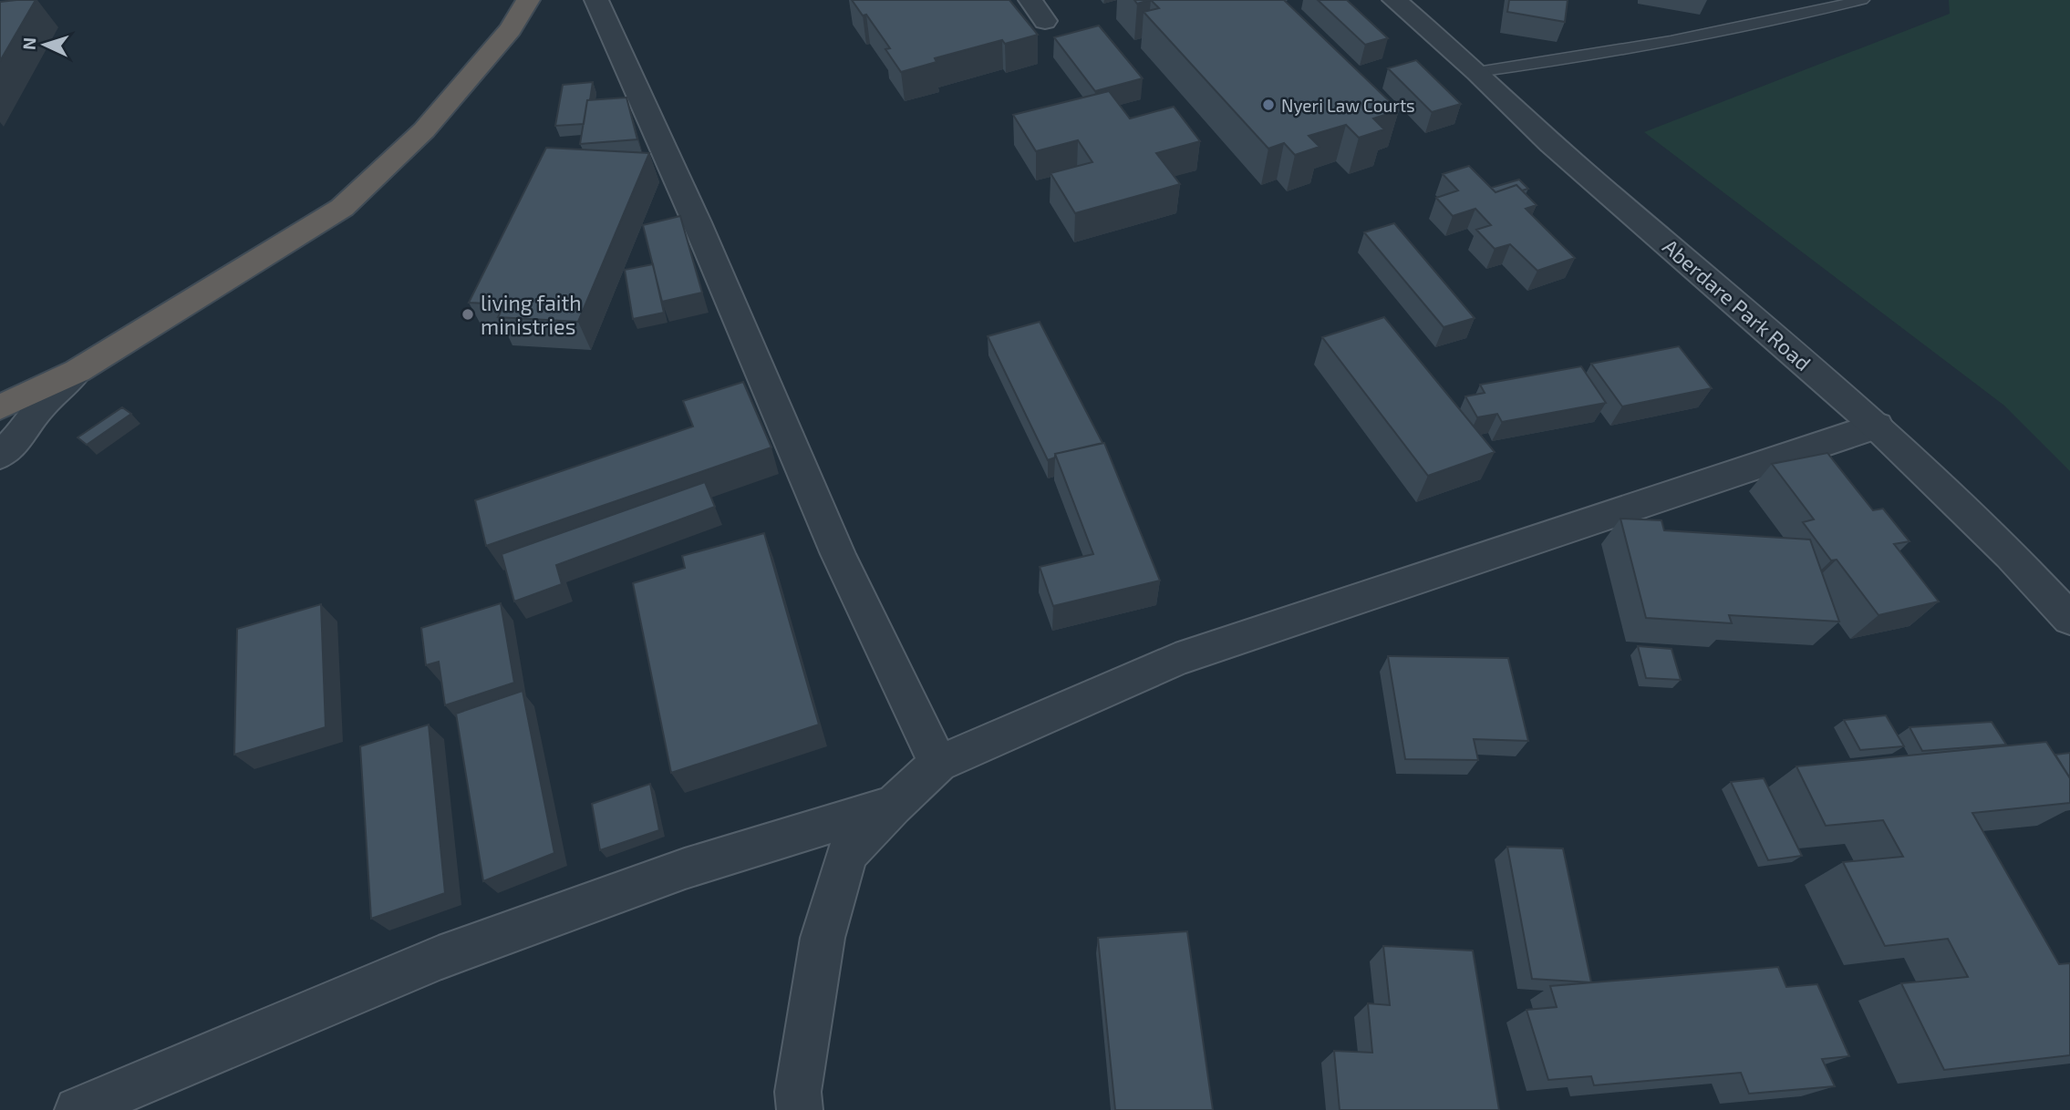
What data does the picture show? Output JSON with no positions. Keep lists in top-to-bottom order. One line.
{"streets":{"street":["Aberdare Park Road"]},"places":["Nyeri Law Courts","living faith ministries"],"north":"left"}
